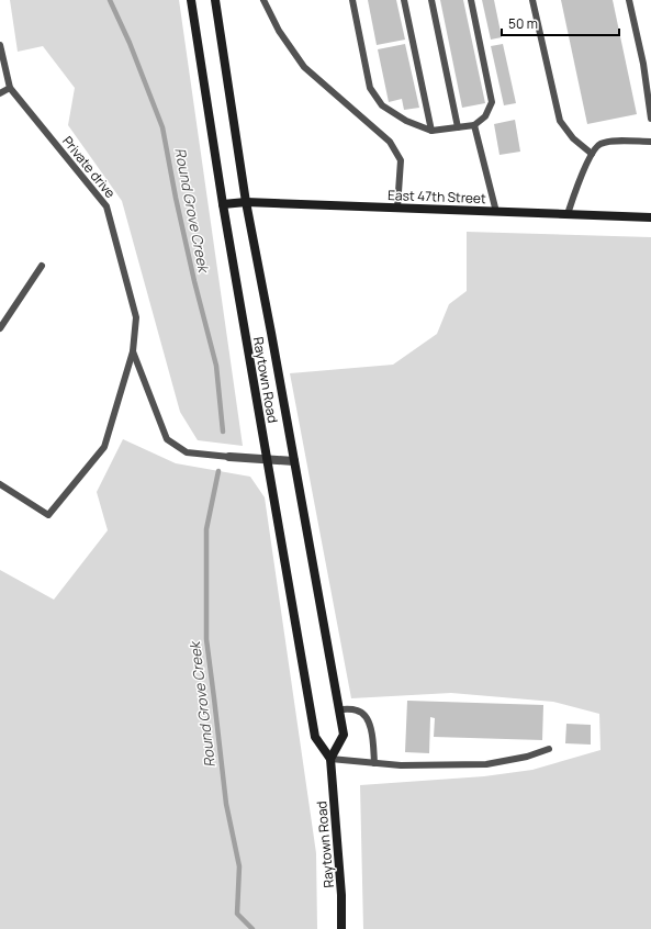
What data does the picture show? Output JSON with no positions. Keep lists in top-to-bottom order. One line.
{"streets":{"main road":["East 47th Street","Raytown Road"],"lane":["Private drive"]},"crossings":[["East 47th Street","Raytown Road"]],"water":["Round Grove Creek"],"scale_bar":"50 m"}
